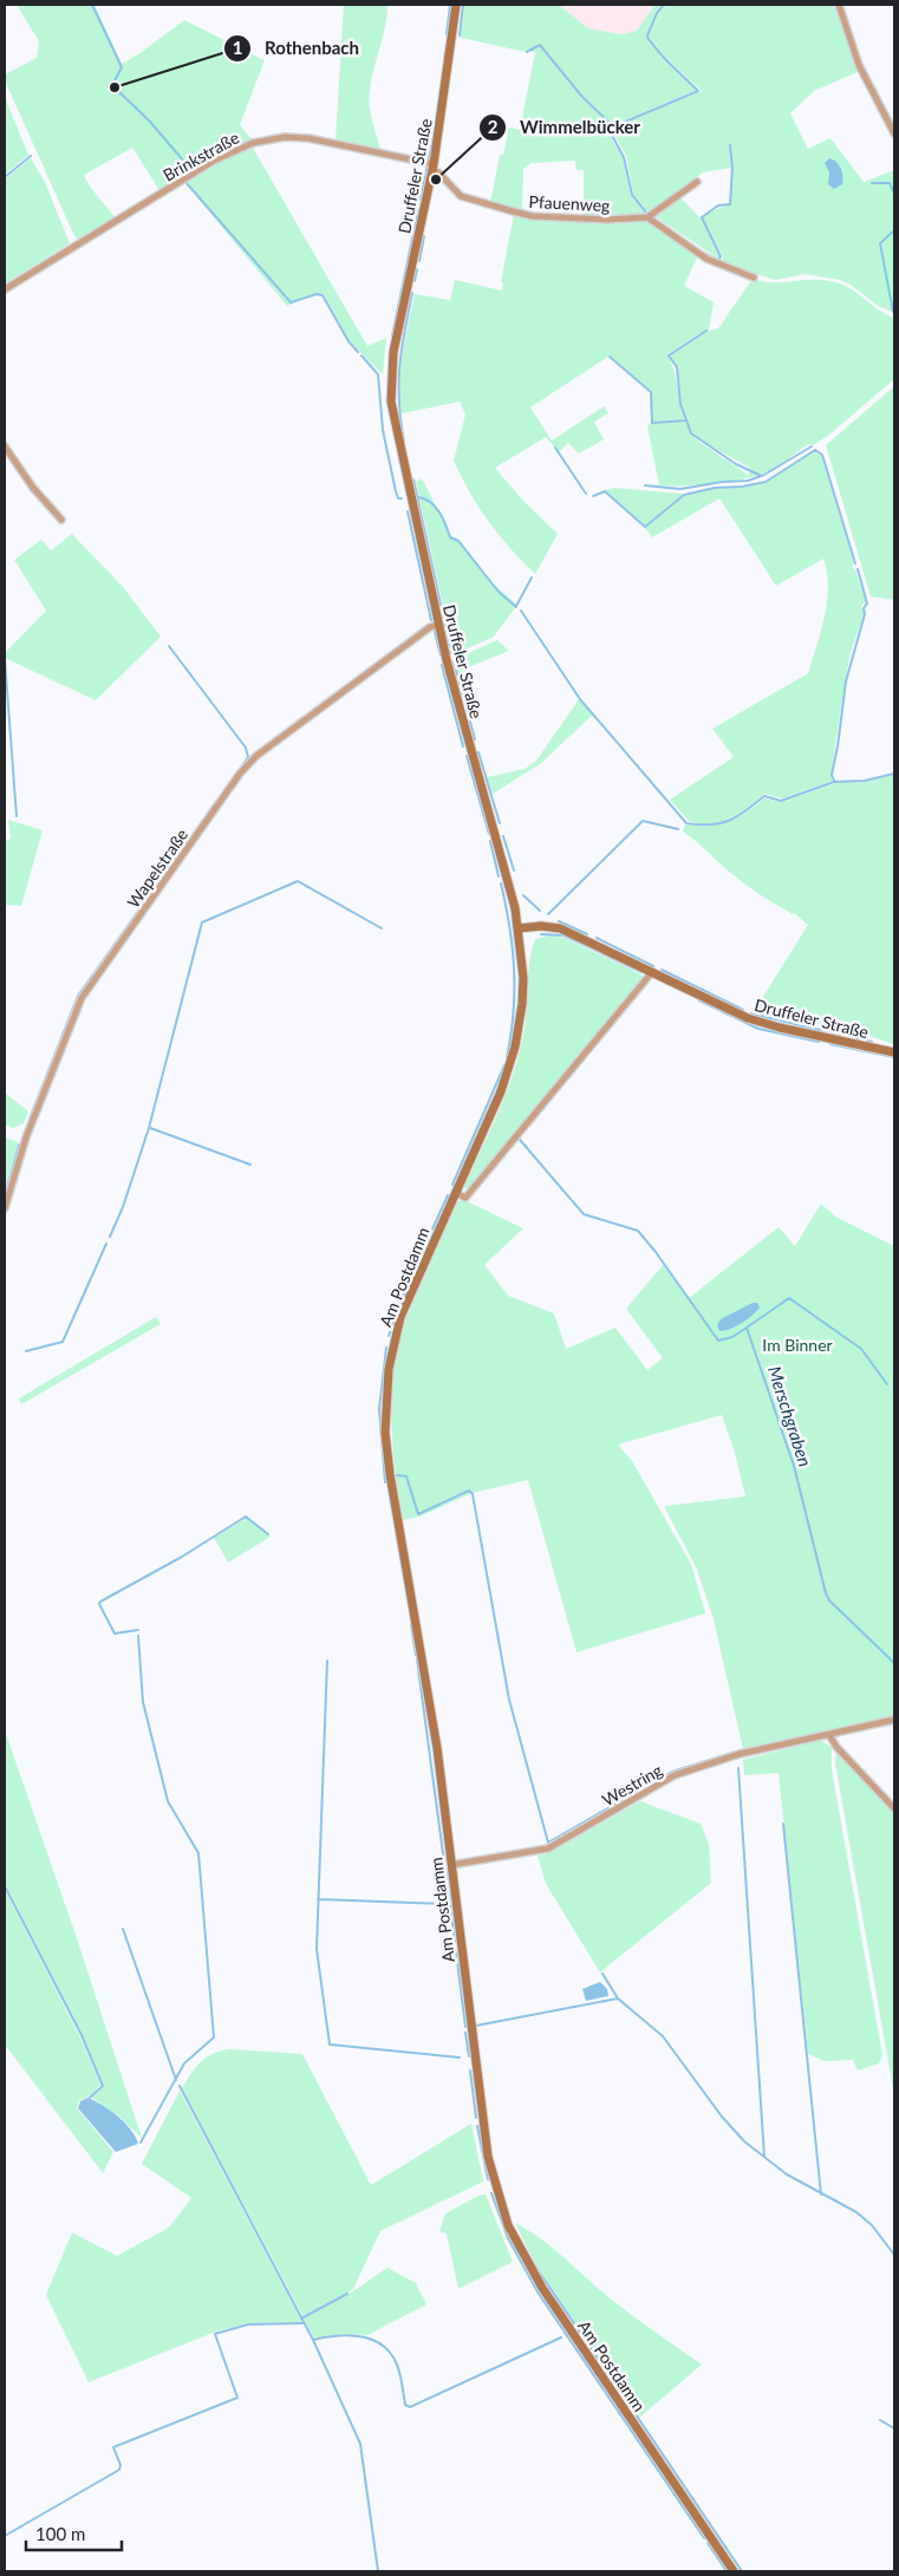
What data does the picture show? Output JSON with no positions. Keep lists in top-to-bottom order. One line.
{"streets":{"street":["Brinkstraße","Druffeler Straße","Pfauenweg","Wapelstraße","Am Postdamm","Westring"]},"crossings":[["Brinkstraße","Druffeler Straße"],["Brinkstraße","Pfauenweg"],["Druffeler Straße","Pfauenweg"],["Druffeler Straße","Wapelstraße"],["Druffeler Straße","Am Postdamm"],["Am Postdamm","Westring"]],"water":["Merschgraben"],"parks":["Im Binner"],"places":["Rothenbach","Wimmelbücker"],"scale_bar":"100 m"}
